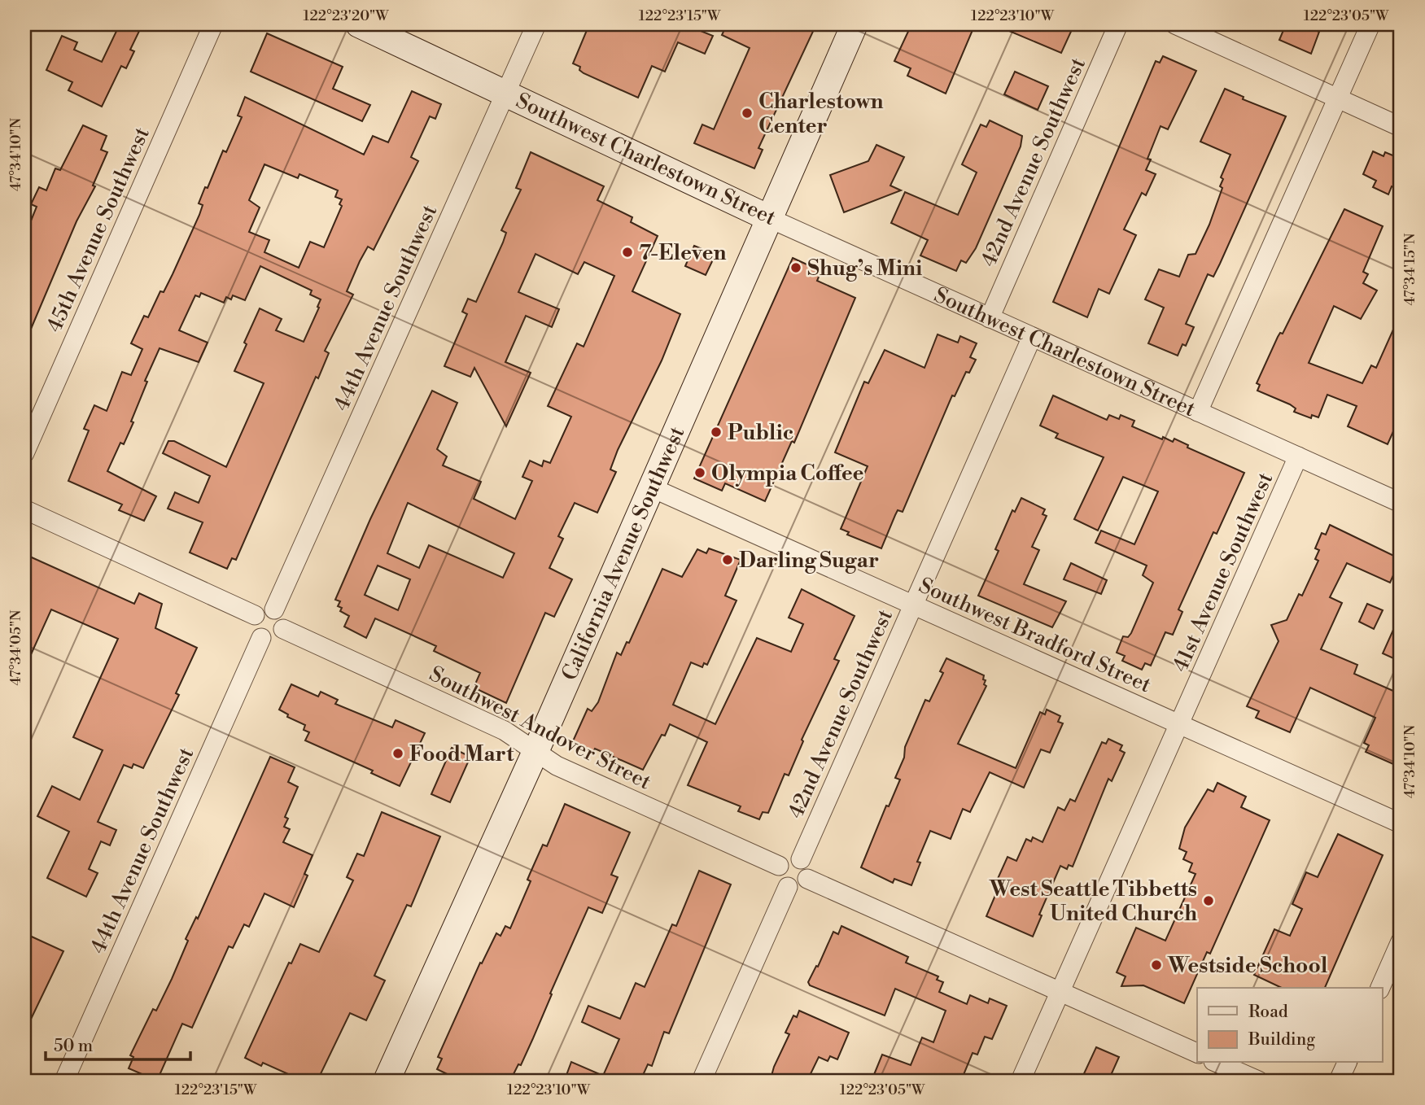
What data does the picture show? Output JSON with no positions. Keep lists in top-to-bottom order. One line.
{"streets":{"main road":["Southwest Charlestown Street","California Avenue Southwest"],"street":["42nd Avenue Southwest","45th Avenue Southwest","44th Avenue Southwest","41st Avenue Southwest","Southwest Bradford Street","Southwest Andover Street"]},"crossings":[["Southwest Charlestown Street","42nd Avenue Southwest"],["Southwest Charlestown Street","44th Avenue Southwest"],["Southwest Charlestown Street","California Avenue Southwest"],["Southwest Charlestown Street","41st Avenue Southwest"],["42nd Avenue Southwest","Southwest Bradford Street"],["42nd Avenue Southwest","Southwest Andover Street"],["44th Avenue Southwest","Southwest Andover Street"],["California Avenue Southwest","Southwest Bradford Street"],["California Avenue Southwest","Southwest Andover Street"],["41st Avenue Southwest","Southwest Bradford Street"]],"places":["Charlestown Center","7-Eleven","Shug’s Mini","Public","Olympia Coffee","Darling Sugar","Food Mart","West Seattle Tibbetts United Church","Westside School"],"legend":["Road","Building"],"scale_bar":"50 m","coordinates":["122°23'20\"W","122°23'15\"W","122°23'10\"W","122°23'05\"W","47°34'10\"N","47°34'15\"N","47°34'05\"N"]}
